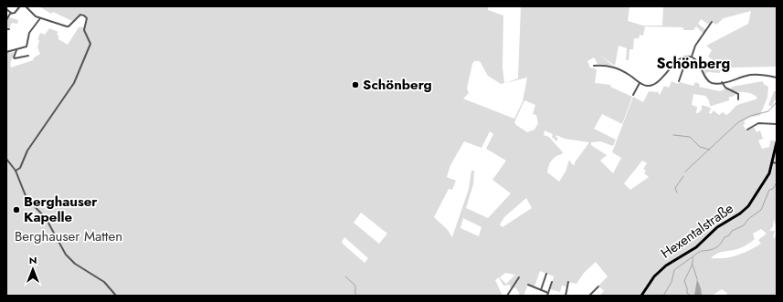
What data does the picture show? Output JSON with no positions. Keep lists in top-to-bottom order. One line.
{"streets":{"main road":["Hexentalstraße"]},"districts":["Schönberg"],"parks":["Berghauser Matten"],"places":["Schönberg","Berghauser Kapelle"],"north":"top"}
